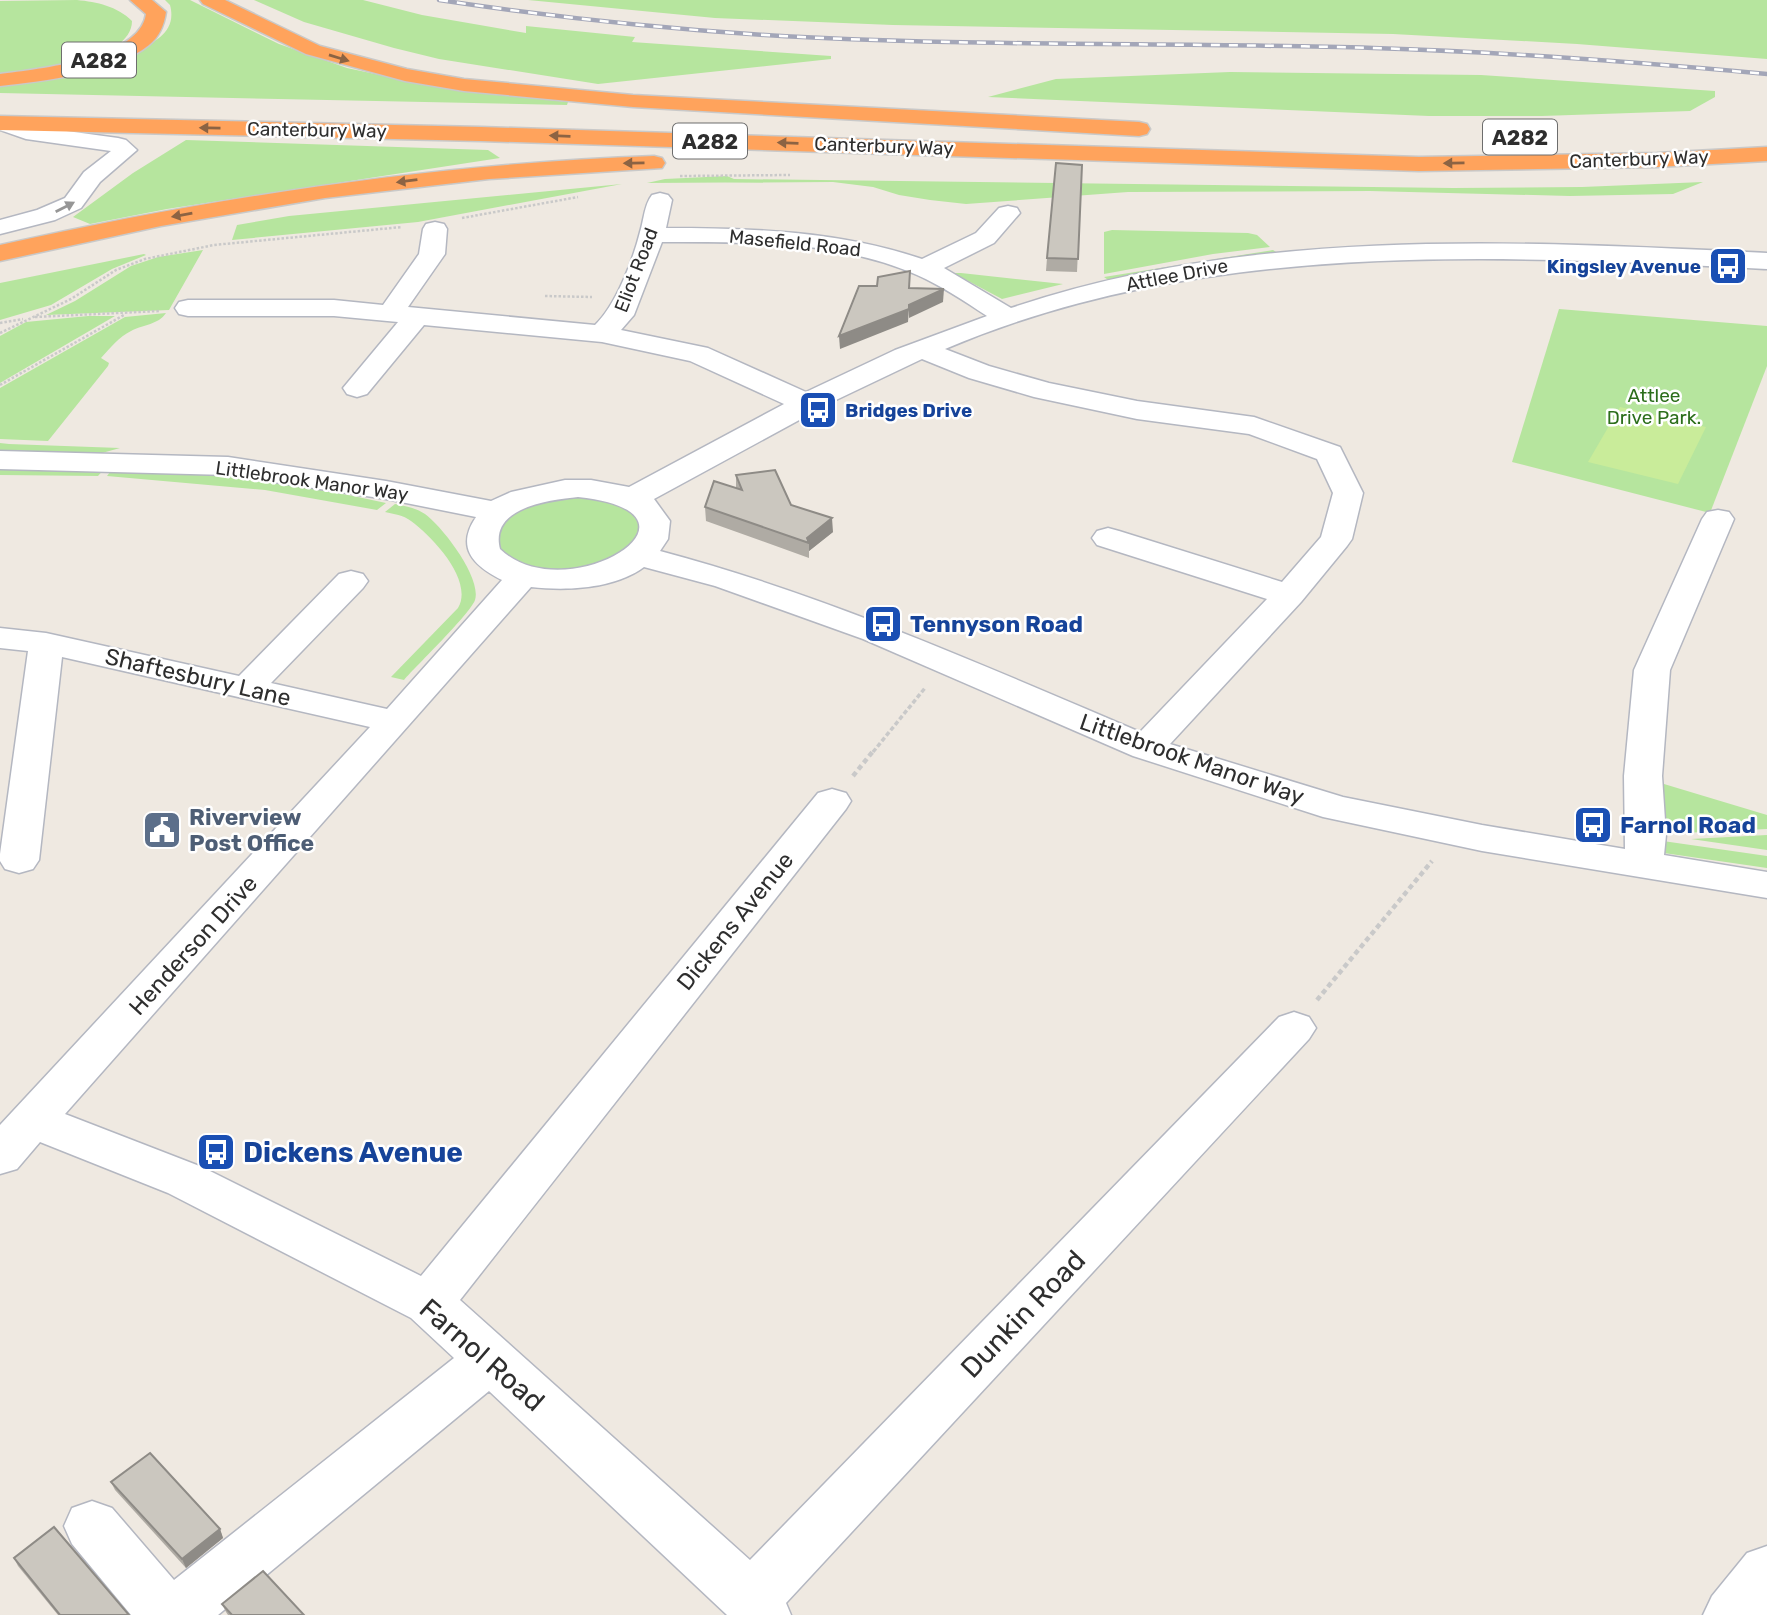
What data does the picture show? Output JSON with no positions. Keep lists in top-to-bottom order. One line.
{"streets":{"highway":["A282","Canterbury Way"],"street":["Masefield Road","Eliot Road","Attlee Drive","Littlebrook Manor Way","Shaftesbury Lane","Dickens Avenue","Henderson Drive","Dunkin Road","Farnol Road"]},"crossings":[["A282","Canterbury Way"],["Masefield Road","Eliot Road"],["Masefield Road","Attlee Drive"],["Shaftesbury Lane","Henderson Drive"],["Dickens Avenue","Farnol Road"],["Henderson Drive","Farnol Road"],["Dunkin Road","Farnol Road"]],"parks":["Attlee Drive Park."],"places":{"bus stop":["Kingsley Avenue","Bridges Drive","Tennyson Road","Farnol Road","Dickens Avenue"],"public building":["Riverview Post Office"]}}
